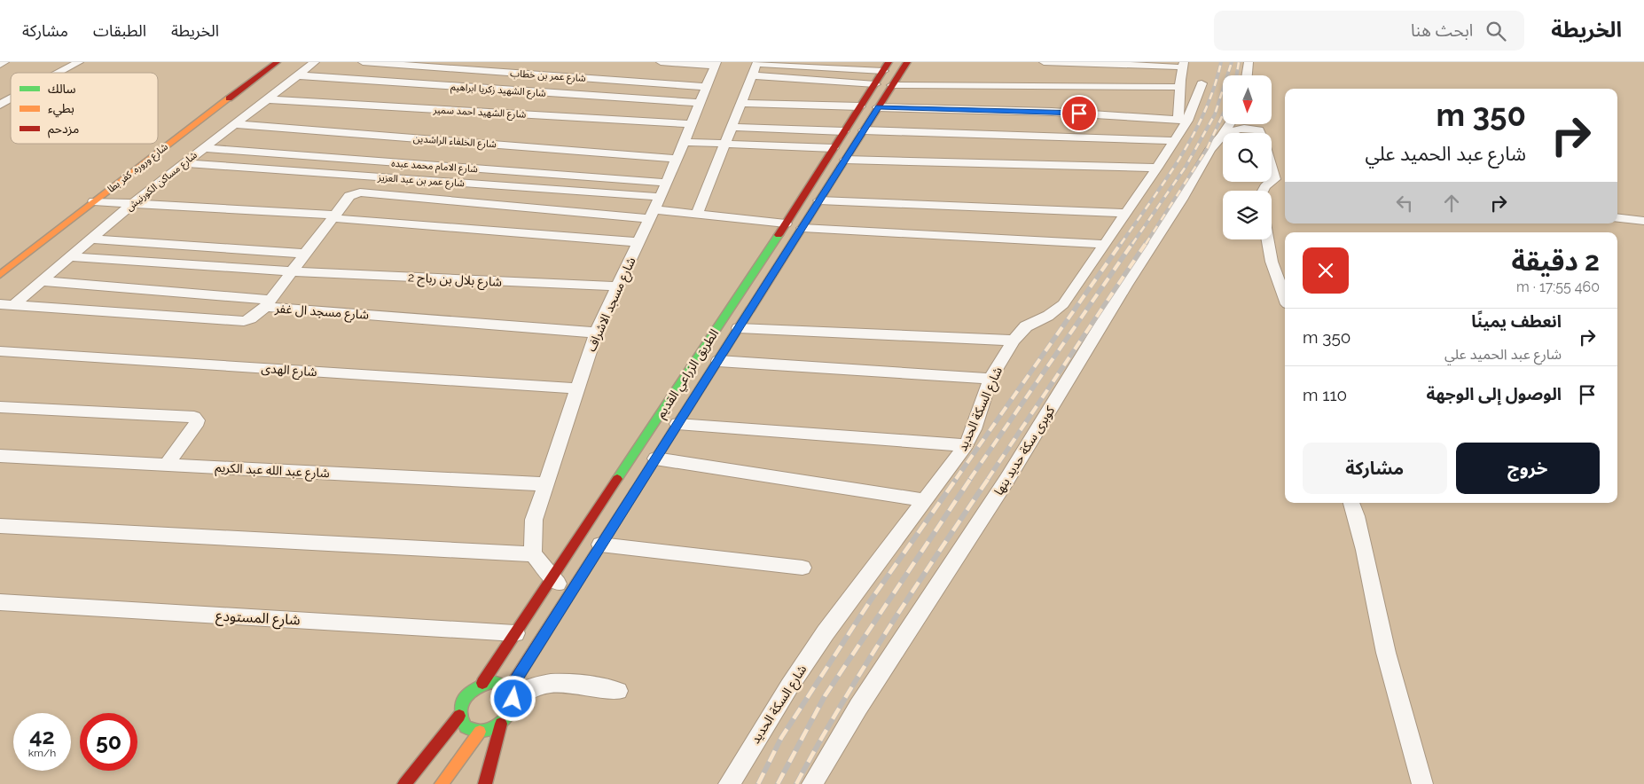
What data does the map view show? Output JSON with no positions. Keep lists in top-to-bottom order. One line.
{"streets":{"main road":["شارع وروره, كفر بطا","الطريق الزراعي القديم"],"street":["شارع عمر بن خطاب","شارع الشهيد زكريا ابراهيم","شارع الشهيد احمد سمير","شارع الخلفاء الراشدين","شارع الامام محمد عبده","شارع عمر بن عبد العزيز","شارع مساكن الكورنيش","شارع بلال بن رباح 2","شارع مسجد الاشراف","شارع مسجد ال غفر","شارع الهدى","شارع السكة الحديد","كوبرى سكة حديد بنها","شارع عبد الله عبد الكريم","شارع المستودع"]},"crossings":[["شارع عمر بن خطاب","شارع مسجد الاشراف"],["شارع الشهيد زكريا ابراهيم","شارع مساكن الكورنيش"],["شارع الشهيد زكريا ابراهيم","شارع مسجد الاشراف"],["شارع الشهيد احمد سمير","شارع مساكن الكورنيش"],["شارع الشهيد احمد سمير","شارع مسجد الاشراف"],["شارع الخلفاء الراشدين","شارع مساكن الكورنيش"],["شارع الخلفاء الراشدين","شارع مسجد الاشراف"],["شارع الامام محمد عبده","شارع مساكن الكورنيش"],["شارع الامام محمد عبده","شارع مسجد الاشراف"],["شارع عمر بن عبد العزيز","شارع مساكن الكورنيش"],["شارع عمر بن عبد العزيز","شارع مسجد الاشراف"],["شارع مساكن الكورنيش","شارع بلال بن رباح 2"],["شارع مساكن الكورنيش","شارع مسجد ال غفر"],["شارع بلال بن رباح 2","شارع مسجد الاشراف"],["شارع مسجد الاشراف","شارع مسجد ال غفر"],["شارع مسجد الاشراف","شارع الهدى"],["شارع مسجد الاشراف","شارع عبد الله عبد الكريم"],["الطريق الزراعي القديم","شارع المستودع"]],"legend":["سالك","بطيء","مزدحم"],"north":"bottom","page":{"header":"الخريطة","search":"ابحث هنا","nav":["الخريطة","الطبقات","مشاركة"],"turn":["350 m","شارع عبد الحميد علي"],"heading":["2 دقيقة","460 m · 17:55"],"list":[{"name":"انعطف يمينًا","note":"شارع عبد الحميد علي","value":"350 m"},{"name":"الوصول إلى الوجهة","value":"110 m"}],"buttons":["خروج","مشاركة"],"speed":"42 km/h","limit":"50"}}
